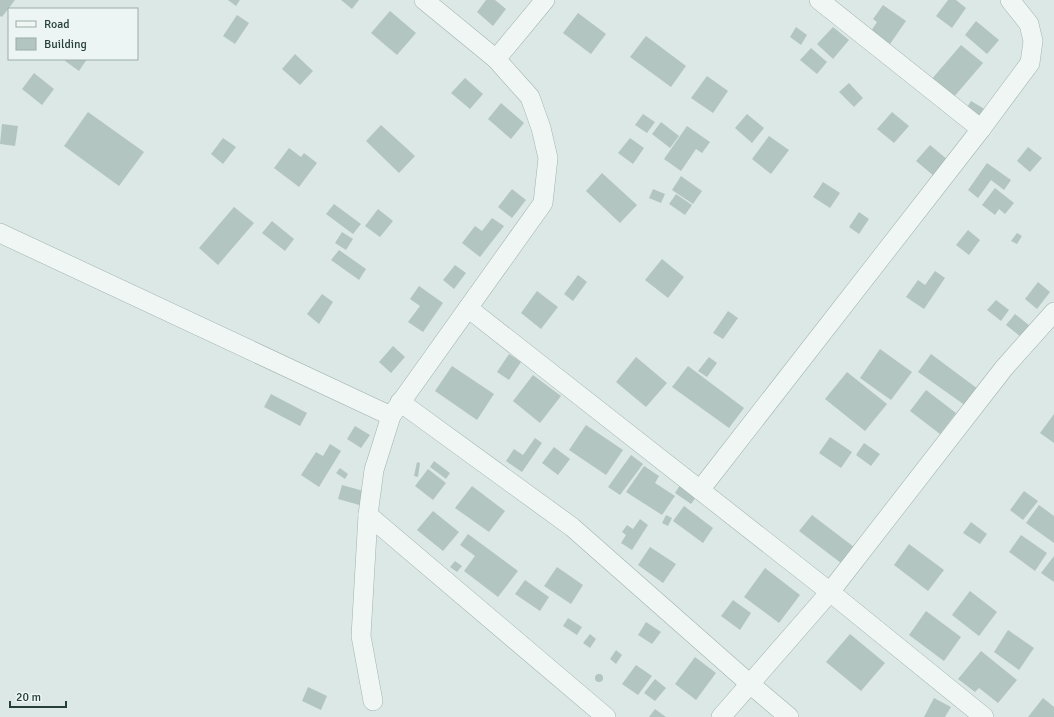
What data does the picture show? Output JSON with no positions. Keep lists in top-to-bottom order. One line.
{"legend":["Road","Building"],"scale_bar":"20 m"}
